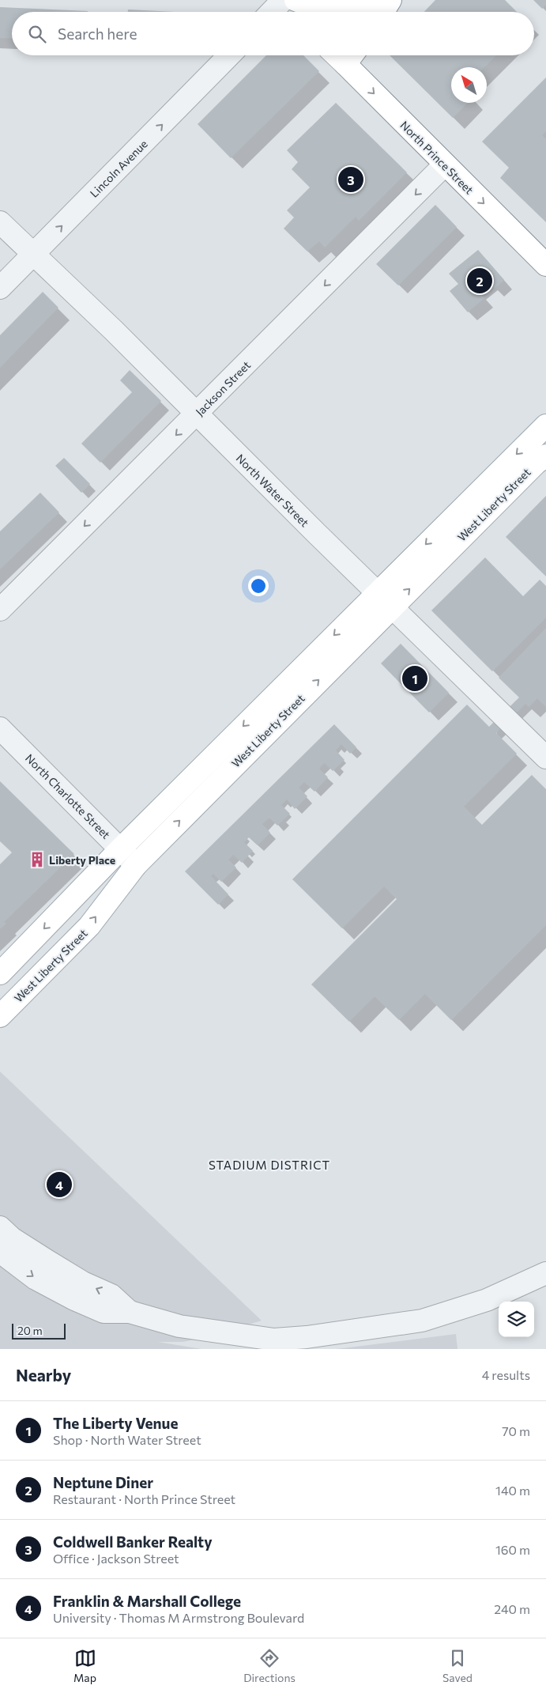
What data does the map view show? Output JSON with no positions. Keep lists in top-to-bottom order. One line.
{"streets":{"main road":["North Prince Street","West Liberty Street"],"street":["Lincoln Avenue","Jackson Street","North Water Street","North Charlotte Street"]},"crossings":[["North Prince Street","Jackson Street"],["Lincoln Avenue","North Water Street"],["Jackson Street","North Water Street"],["North Water Street","West Liberty Street"],["West Liberty Street","North Charlotte Street"]],"one_way":["North Prince Street","Lincoln Avenue","Jackson Street"],"districts":["STADIUM DISTRICT"],"places":{"building":["Liberty Place"]},"scale_bar":"20 m","north":"top left","page":{"search":"Search here","pins":["3","2","1","4"],"scale":"20 m","heading":["Nearby","4 results"],"list":[{"mark":"1","name":"The Liberty Venue","note":"Shop · North Water Street","value":"70 m"},{"mark":"2","name":"Neptune Diner","note":"Restaurant · North Prince Street","value":"140 m"},{"mark":"3","name":"Coldwell Banker Realty","note":"Office · Jackson Street","value":"160 m"},{"mark":"4","name":"Franklin & Marshall College","note":"University · Thomas M Armstrong Boulevard","value":"240 m"}],"nav":["Map","Directions","Saved"]}}
